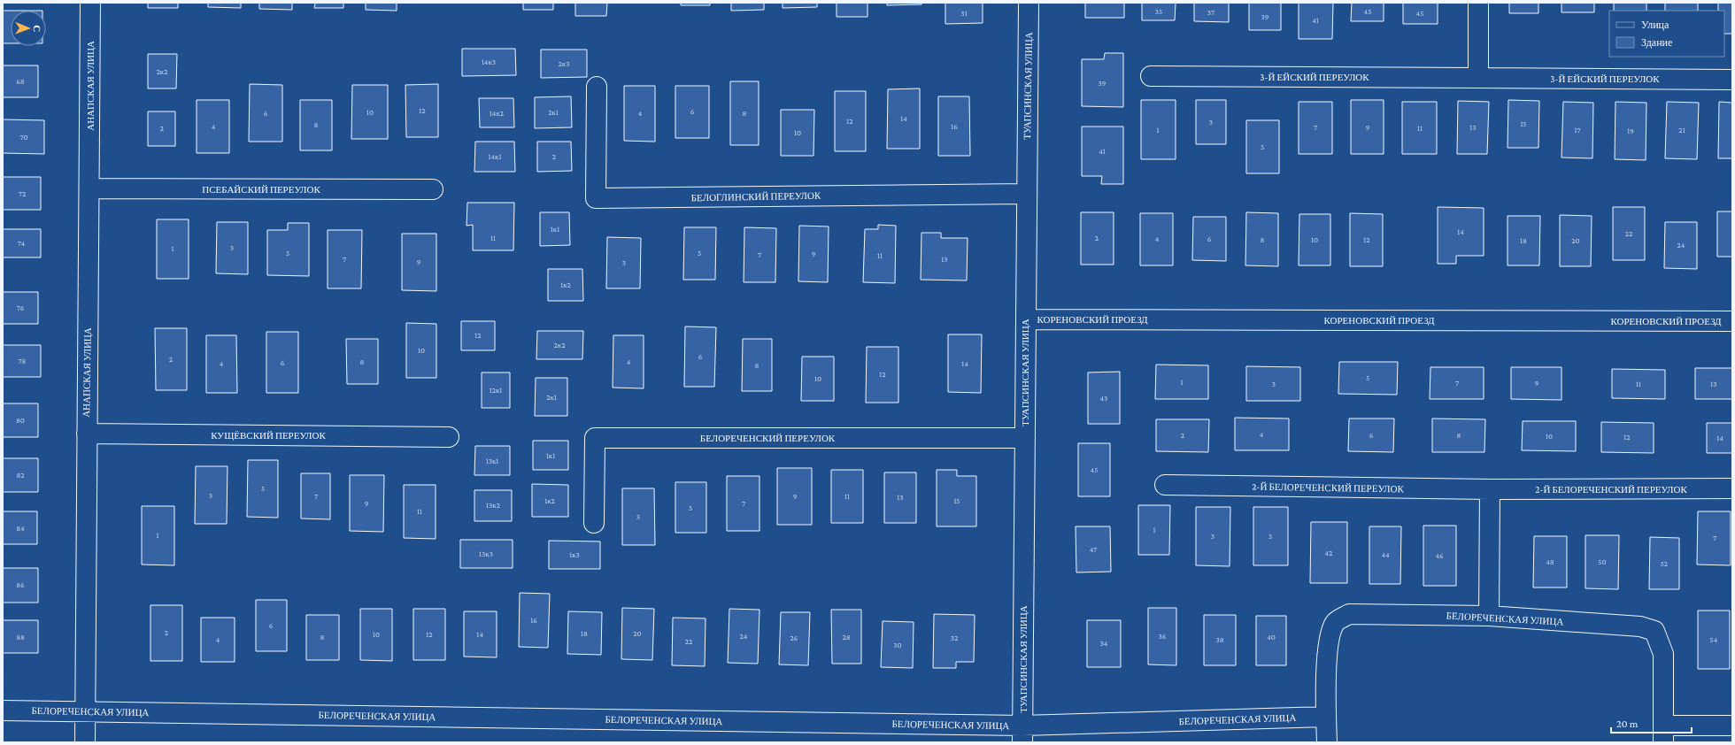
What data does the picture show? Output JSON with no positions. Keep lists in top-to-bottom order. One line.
{"streets":{"street":["3-Й ЕЙСКИЙ ПЕРЕУЛОК","АНАПСКАЯ УЛИЦА","ТУАПСИНСКАЯ УЛИЦА","ПСЕБАЙСКИЙ ПЕРЕУЛОК","БЕЛОГЛИНСКИЙ ПЕРЕУЛОК","КОРЕНОВСКИЙ ПРОЕЗД","КУЩЁВСКИЙ ПЕРЕУЛОК","БЕЛОРЕЧЕНСКИЙ ПЕРЕУЛОК","2-Й БЕЛОРЕЧЕНСКИЙ ПЕРЕУЛОК","БЕЛОРЕЧЕНСКАЯ УЛИЦА"]},"crossings":[["АНАПСКАЯ УЛИЦА","ПСЕБАЙСКИЙ ПЕРЕУЛОК"],["АНАПСКАЯ УЛИЦА","КУЩЁВСКИЙ ПЕРЕУЛОК"],["АНАПСКАЯ УЛИЦА","БЕЛОРЕЧЕНСКАЯ УЛИЦА"],["ТУАПСИНСКАЯ УЛИЦА","БЕЛОГЛИНСКИЙ ПЕРЕУЛОК"],["ТУАПСИНСКАЯ УЛИЦА","КОРЕНОВСКИЙ ПРОЕЗД"],["ТУАПСИНСКАЯ УЛИЦА","БЕЛОРЕЧЕНСКИЙ ПЕРЕУЛОК"],["ТУАПСИНСКАЯ УЛИЦА","БЕЛОРЕЧЕНСКАЯ УЛИЦА"]],"house_numbers":["35","43","37","31","45","39","41","14к3","2к3","2к2","68","39","12","6","10","2к1","6","14к2","4","8","14","12","3","15","8","4","16","7","9","13","2","11","1","17","21","19","10","70","5","41","14к1","2","72","1к1","14","22","11","2","4","6","8","10","12","18","20","74","24","3","1","5","5","9","7","11","7","13","9","3","1к2","76","12","2к2","10","6","2","78","8","4","6","4","14","8","12","5","10","1","7","9","3","11","13","12к1","2к1","43","80","4","2","6","8","10","12","14","1к1","13к1","45","82","5","3","7","9","11","13","1к2","15","9","7","13к2","5","11","3","84","1","1","3","5","7","47","42","13к3","1к3","44","46","48","50","52","86","16","6","2","18","20","10","12","14","24","36","88","8","28","40","26","32","4","38","54","22","34","30"],"legend":["Улица","Здание"],"scale_bar":"20 m","north":"right"}
